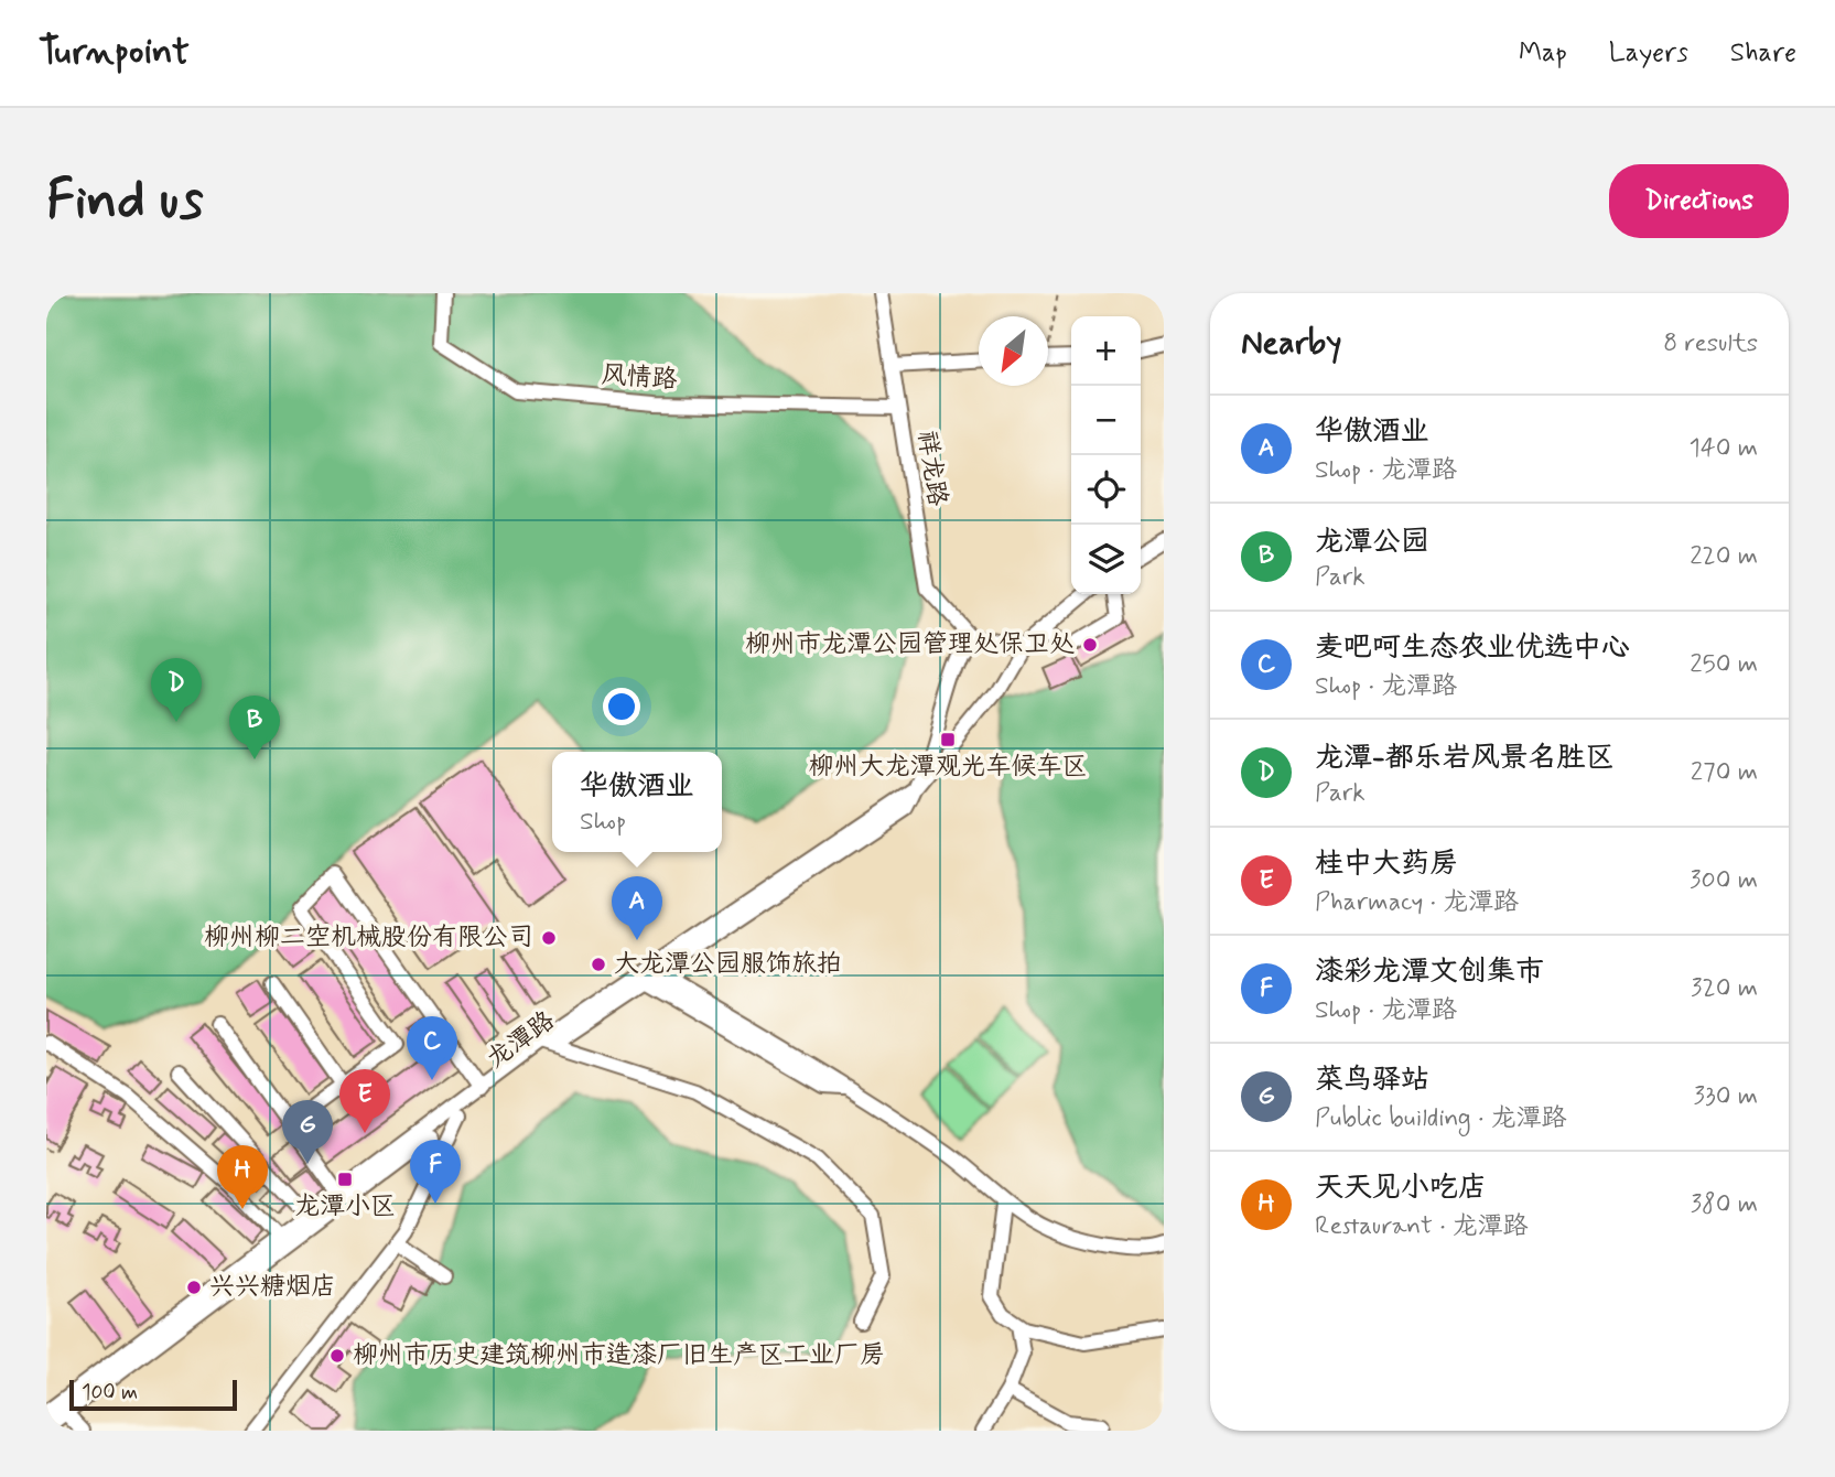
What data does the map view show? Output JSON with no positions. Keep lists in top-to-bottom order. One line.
{"streets":{"street":["风情路","祥龙路","龙潭路"]},"crossings":[["风情路","祥龙路"]],"places":{"other":["柳州市龙潭公园管理处保卫处","柳州柳二空机械股份有限公司","大龙潭公园服饰旅拍","兴兴糖烟店","柳州市历史建筑柳州市造漆厂旧生产区工业厂房"],"transit":["柳州大龙潭观光车候车区","龙潭小区"]},"scale_bar":"100 m","north":"bottom left","page":{"header":"Turnpoint","nav":["Map","Layers","Share"],"buttons":"Directions","title":"Find us","heading":["Nearby","8 results"],"map_buttons":["+","−"],"list":[{"mark":"A","name":"华傲酒业","note":"Shop · 龙潭路","value":"140 m"},{"mark":"B","name":"龙潭公园","note":"Park","value":"220 m"},{"mark":"C","name":"麦吧呵生态农业优选中心","note":"Shop · 龙潭路","value":"250 m"},{"mark":"D","name":"龙潭-都乐岩风景名胜区","note":"Park","value":"270 m"},{"mark":"E","name":"桂中大药房","note":"Pharmacy · 龙潭路","value":"300 m"},{"mark":"F","name":"漆彩龙潭文创集市","note":"Shop · 龙潭路","value":"320 m"},{"mark":"G","name":"菜鸟驿站","note":"Public building · 龙潭路","value":"330 m"},{"mark":"H","name":"天天见小吃店","note":"Restaurant · 龙潭路","value":"380 m"}],"pins":["D","B","A","C","E","G","F","H"],"popup":["华傲酒业","Shop"],"scale":"100 m"}}
